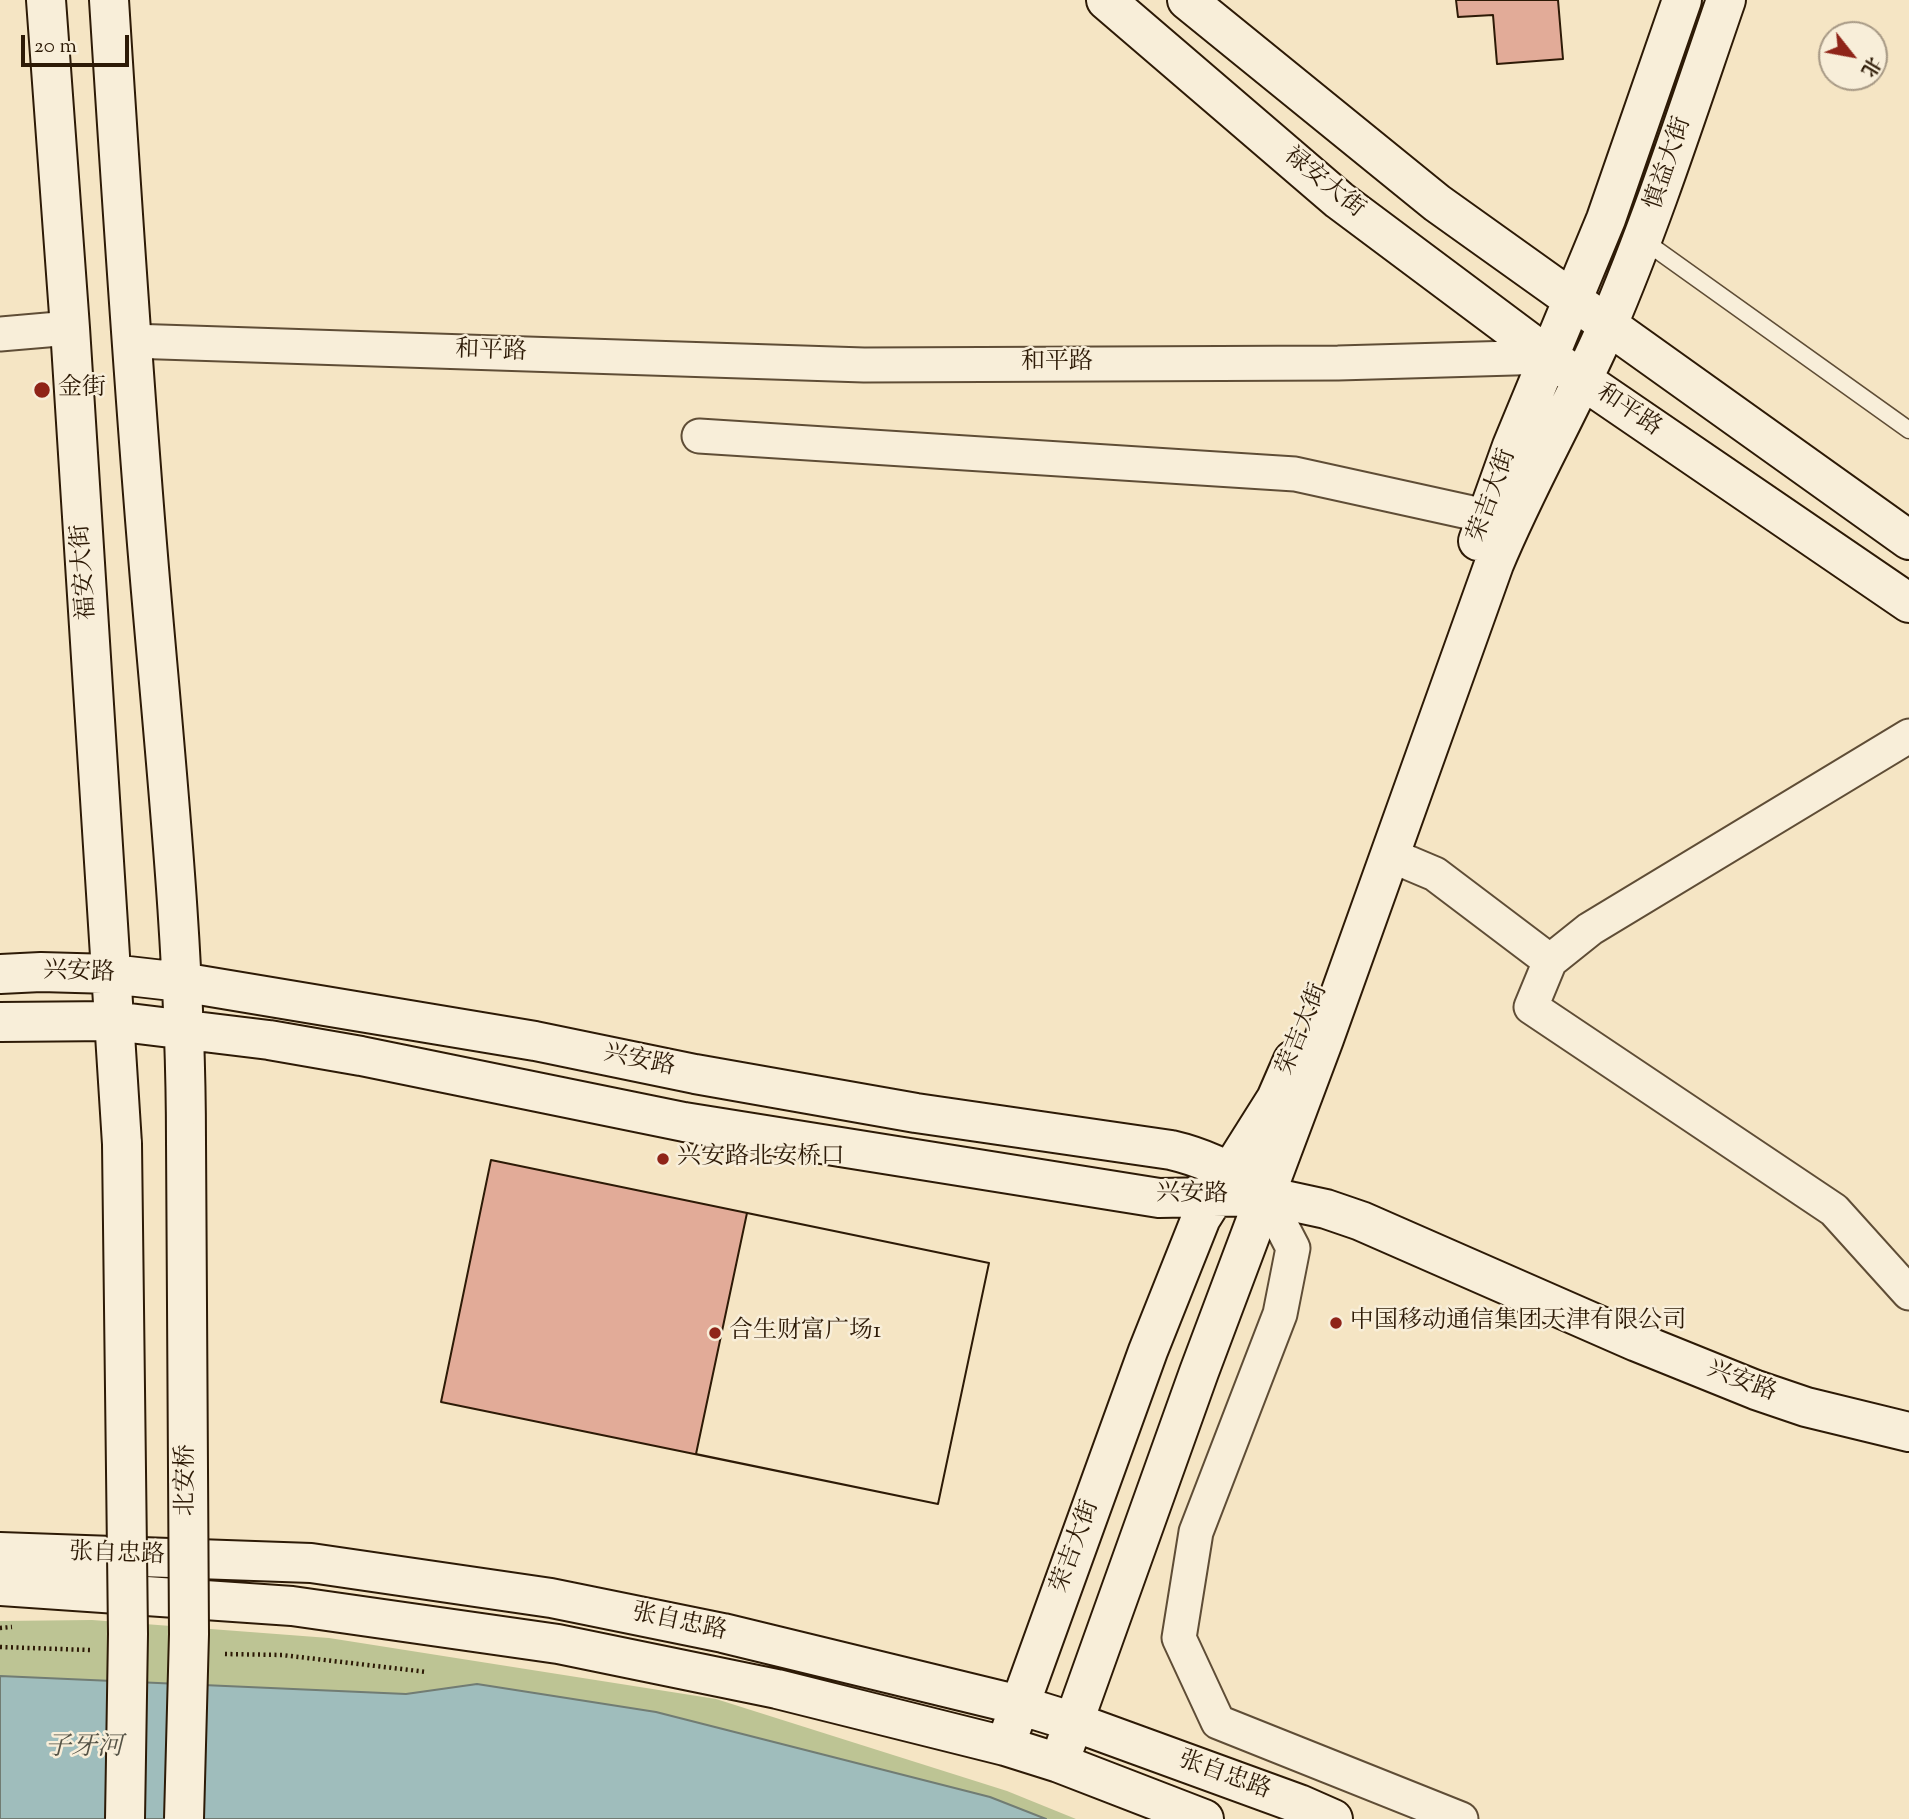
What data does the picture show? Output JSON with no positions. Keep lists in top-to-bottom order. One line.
{"streets":{"street":["慎益大街","禄安大街","和平路","荣吉大街","福安大街","兴安路","北安桥","张自忠路"]},"crossings":[["慎益大街","荣吉大街"],["禄安大街","和平路"],["禄安大街","荣吉大街"],["和平路","荣吉大街"],["荣吉大街","兴安路"],["荣吉大街","张自忠路"],["福安大街","兴安路"],["兴安路","北安桥"],["兴安路","张自忠路"]],"water":["子牙河"],"places":["金街","兴安路北安桥口","中国移动通信集团天津有限公司","合生财富广场1"],"scale_bar":"20 m","north":"bottom right"}
